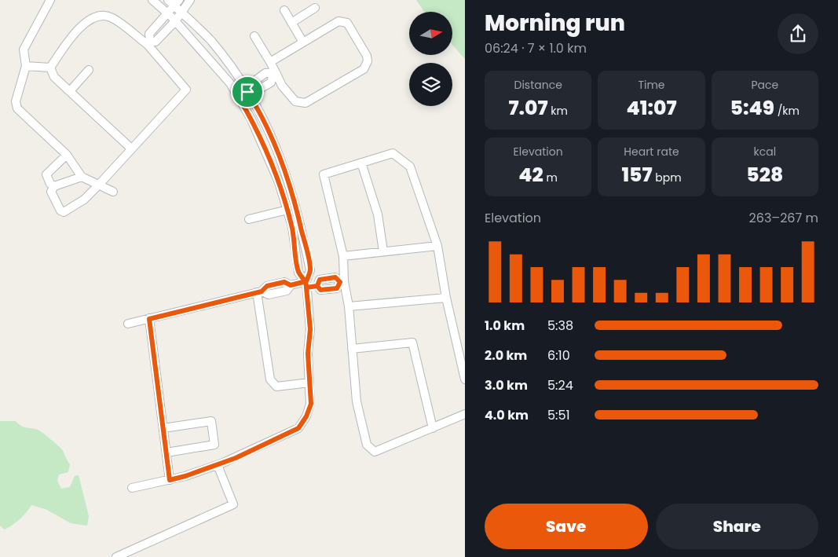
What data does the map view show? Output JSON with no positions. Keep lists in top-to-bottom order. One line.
{"north":"right","page":{"heading":["Morning run","06:24 · 7 × 1.0 km"],"stats":[["Distance","7.07 km"],["Time","41:07"],["Pace","5:49 /km"],["Elevation","42 m"],["Heart rate","157 bpm"],["kcal","528"]],"chart":["Elevation","263–267 m"],"list":[{"name":"1.0 km","note":"5:38"},{"name":"2.0 km","note":"6:10"},{"name":"3.0 km","note":"5:24"},{"name":"4.0 km","note":"5:51"}],"buttons":["Save","Share"]}}
